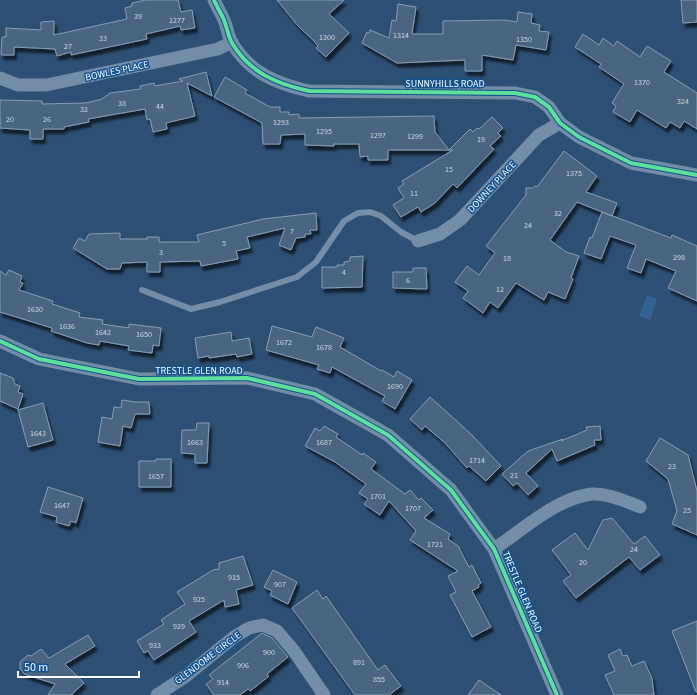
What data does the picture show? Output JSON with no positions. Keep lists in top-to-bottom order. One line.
{"streets":{"street":["BOWLES PLACE","SUNNYHILLS ROAD","DOWNEY PLACE","TRESTLE GLEN ROAD","GLENDOME CIRCLE"]},"crossings":[["BOWLES PLACE","SUNNYHILLS ROAD"],["SUNNYHILLS ROAD","DOWNEY PLACE"]],"house_numbers":["39","1277","1314","1300","33","1350","27","1370","324","38","44","32","20","26","1293","1295","1297","1299","19","15","1375","11","32","24","7","5","3","298","18","4","6","12","1630","1636","1642","1650","1672","1678","1690","1643","1663","1687","1714","23","21","1657","1701","1647","1707","25","1721","24","20","915","907","925","929","933","900","891","906","855","914"],"scale_bar":"50 m"}
